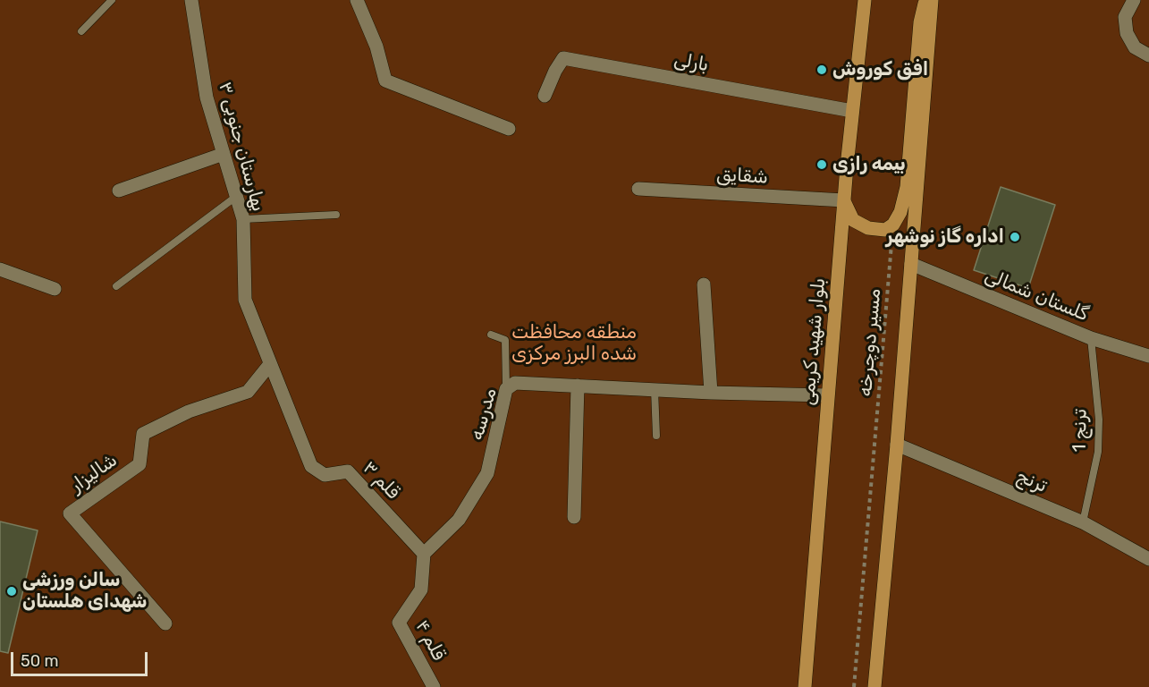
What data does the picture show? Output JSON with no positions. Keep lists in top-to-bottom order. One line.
{"streets":{"main road":["بلوار شهید کریمی"],"street":["بارلی","بهارستان جنوبی ۳","شقایق","گلستان شمالی","مدرسه","شالیزار","قلم ۳","ترنج","قلم ۴"],"lane":["ترنج 1"],"path":["مسیر دوچرخه"]},"crossings":[["بارلی","بلوار شهید کریمی"],["بهارستان جنوبی ۳","شالیزار"],["بهارستان جنوبی ۳","قلم ۳"],["شقایق","بلوار شهید کریمی"],["گلستان شمالی","ترنج 1"],["بلوار شهید کریمی","مدرسه"],["مدرسه","قلم ۳"],["مدرسه","قلم ۴"],["ترنج 1","ترنج"],["شالیزار","قلم ۳"],["قلم ۳","قلم ۴"]],"parks":["منطقه محافظت شده البرز مرکزی"],"places":["افق کوروش","بیمه رازی","اداره گاز نوشهر","سالن ورزشی شهدای هلستان"],"scale_bar":"50 m"}
